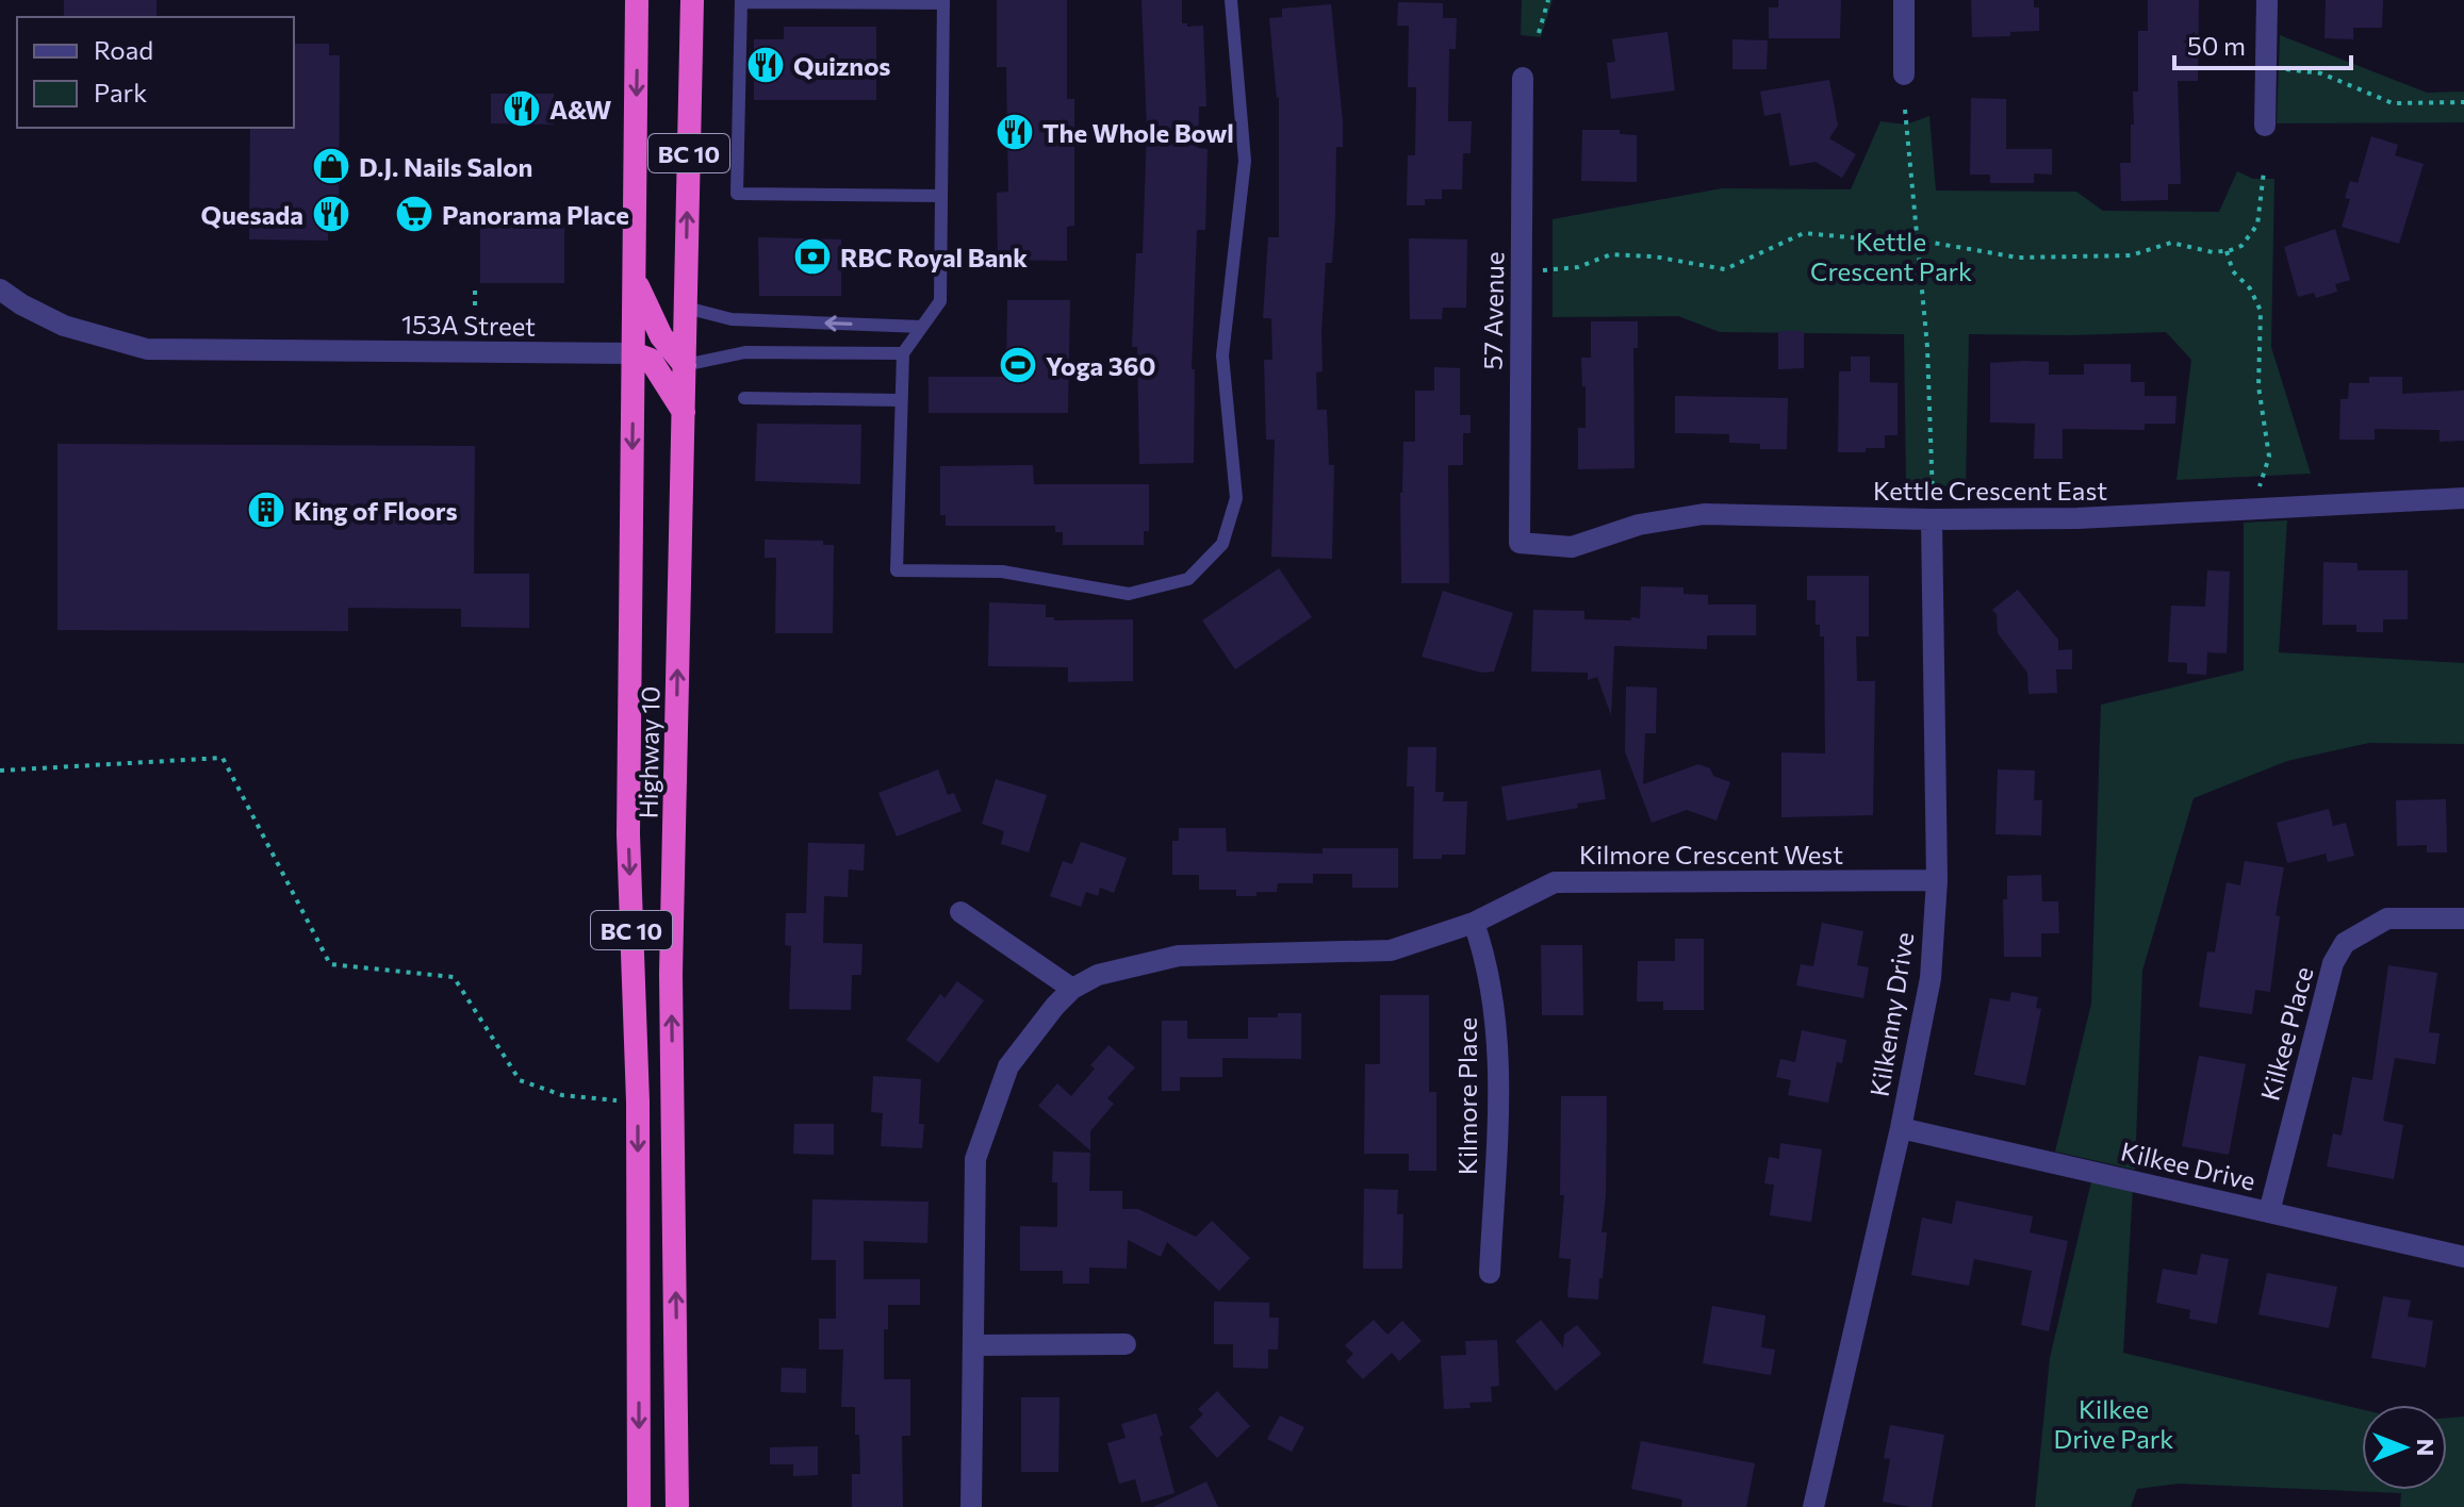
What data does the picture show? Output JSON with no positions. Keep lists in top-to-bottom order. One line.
{"streets":{"highway":["BC 10","Highway 10"],"street":["57 Avenue","153A Street","Kettle Crescent East","Kilmore Crescent West","Kilkenny Drive","Kilkee Place","Kilmore Place","Kilkee Drive"]},"crossings":[["57 Avenue","Kettle Crescent East"],["153A Street","Highway 10"],["Kettle Crescent East","Kilkenny Drive"],["Kilmore Crescent West","Kilkenny Drive"],["Kilmore Crescent West","Kilmore Place"],["Kilkenny Drive","Kilkee Drive"],["Kilkee Place","Kilkee Drive"]],"parks":["Kettle Crescent Park","Kilkee Drive Park"],"places":{"restaurant":["Quiznos","A&W","The Whole Bowl","Quesada"],"shop":["D.J. Nails Salon"],"supermarket":["Panorama Place"],"bank":["RBC Royal Bank"],"sports":["Yoga 360"],"building":["King of Floors"]},"legend":["Road","Park"],"scale_bar":"50 m","north":"right"}
